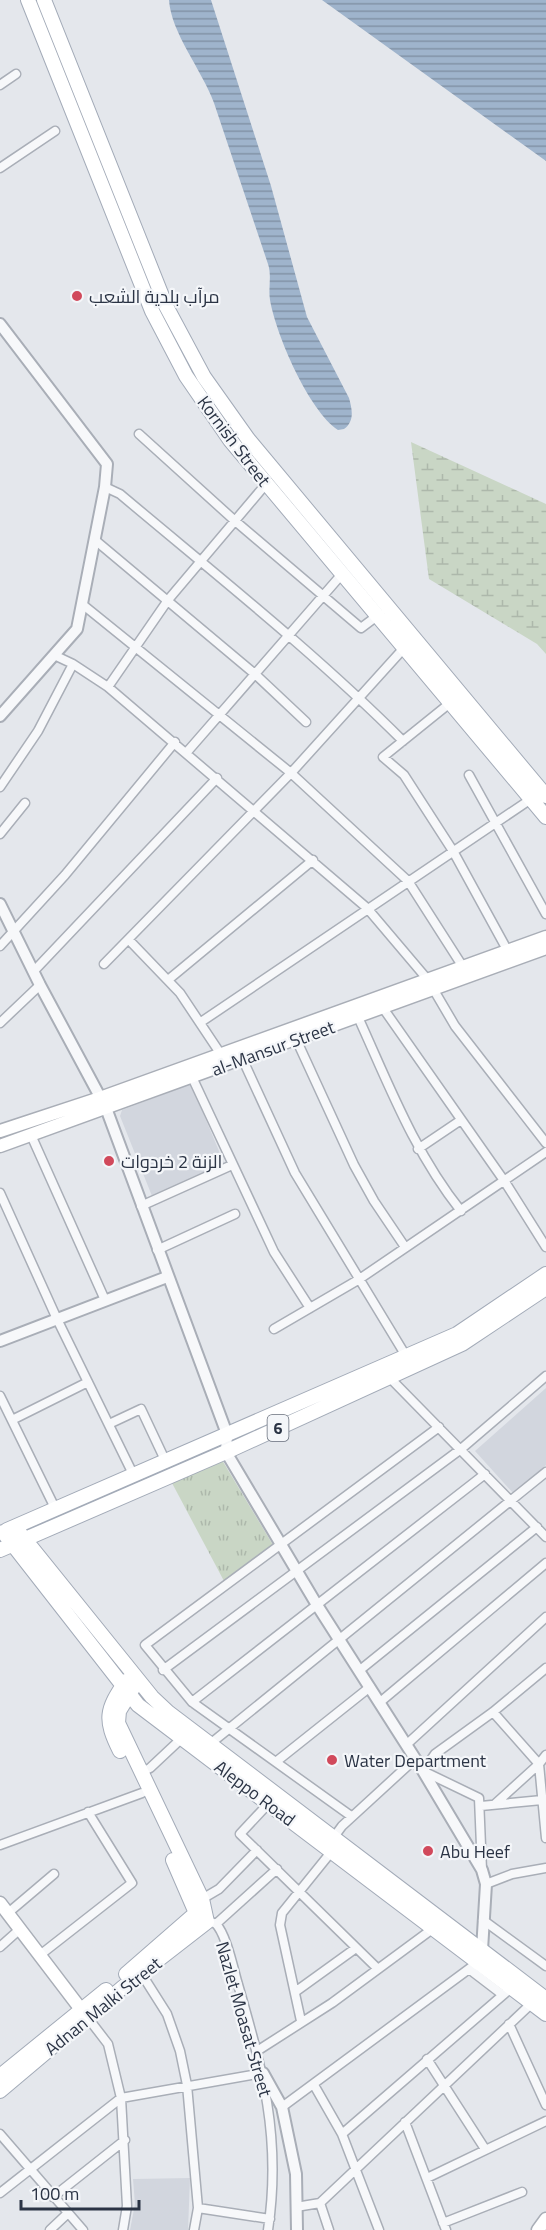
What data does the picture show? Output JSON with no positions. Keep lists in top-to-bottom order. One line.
{"streets":{"main road":["Kornish Street","al-Mansur Street","6","Aleppo Road","Adnan Malki Street","Nazlet Moasat Street"]},"crossings":[["6","Aleppo Road"],["Aleppo Road","Nazlet Moasat Street"],["Adnan Malki Street","Nazlet Moasat Street"]],"places":["مرآب بلدية الشعب","الزنة 2 خردوات","Water Department","Abu Heef"],"scale_bar":"100 m"}
